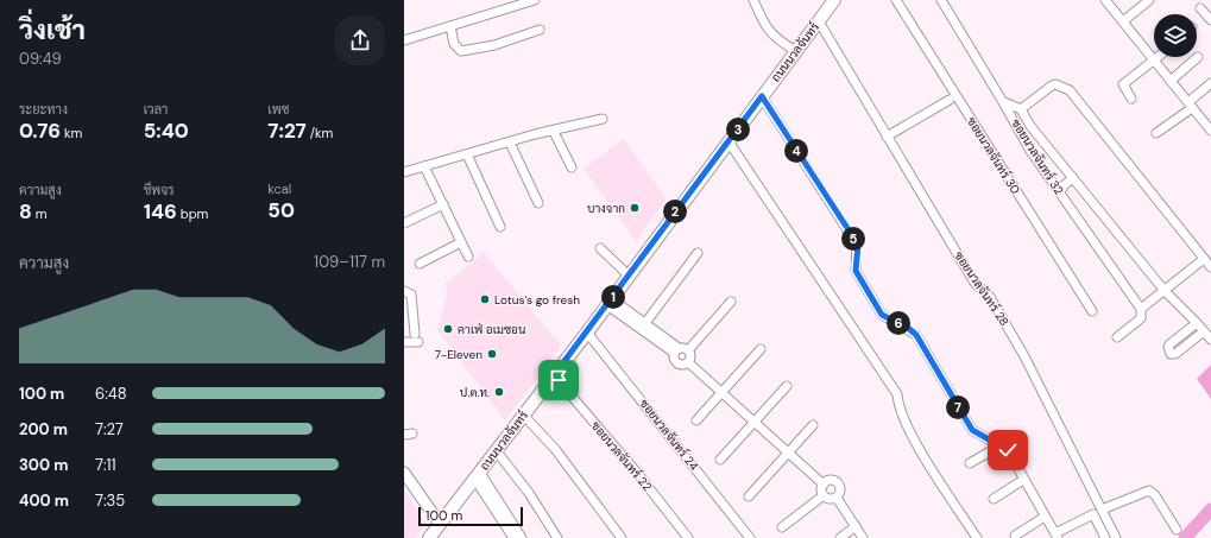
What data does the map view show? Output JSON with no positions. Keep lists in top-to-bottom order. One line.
{"streets":{"main road":["ถนนนวลจันทร์"],"street":["ซอยนวลจันทร์ 30","ซอยนวลจันทร์ 32","ซอยนวลจันทร์ 28","ซอยนวลจันทร์ 24","ซอยนวลจันทร์ 22"]},"crossings":[["ถนนนวลจันทร์","ซอยนวลจันทร์ 28"],["ถนนนวลจันทร์","ซอยนวลจันทร์ 24"],["ถนนนวลจันทร์","ซอยนวลจันทร์ 22"]],"places":["บางจาก","Lotus's go fresh","คาเฟ่ อเมซอน","7-Eleven","ป.ต.ท."],"scale_bar":"100 m","page":{"heading":["วิ่งเช้า","09:49"],"stats":[["ระยะทาง","0.76 km"],["เวลา","5:40"],["เพซ","7:27 /km"],["ความสูง","8 m"],["ชีพจร","146 bpm"],["kcal","50"]],"pins":["3","4","2","5","1","6","7"],"chart":["ความสูง","109–117 m"],"list":[{"name":"100 m","note":"6:48"},{"name":"200 m","note":"7:27"},{"name":"300 m","note":"7:11"},{"name":"400 m","note":"7:35"}],"scale":"100 m"}}
